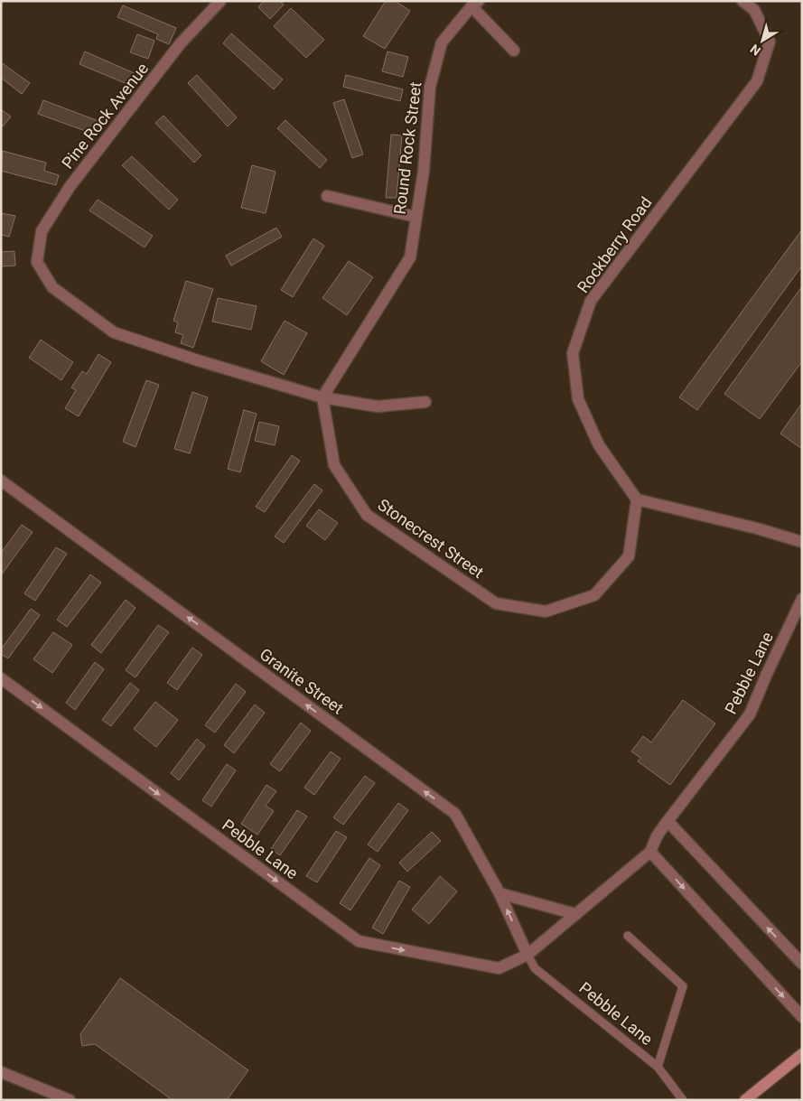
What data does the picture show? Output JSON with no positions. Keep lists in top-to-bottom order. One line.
{"streets":{"street":["Pine Rock Avenue","Round Rock Street","Rockberry Road","Stonecrest Street","Pebble Lane","Granite Street"]},"crossings":[["Pine Rock Avenue","Round Rock Street"],["Pine Rock Avenue","Stonecrest Street"],["Round Rock Street","Stonecrest Street"],["Rockberry Road","Stonecrest Street"],["Pebble Lane","Granite Street"]],"one_way":["Pebble Lane","Granite Street"],"north":"bottom left"}
